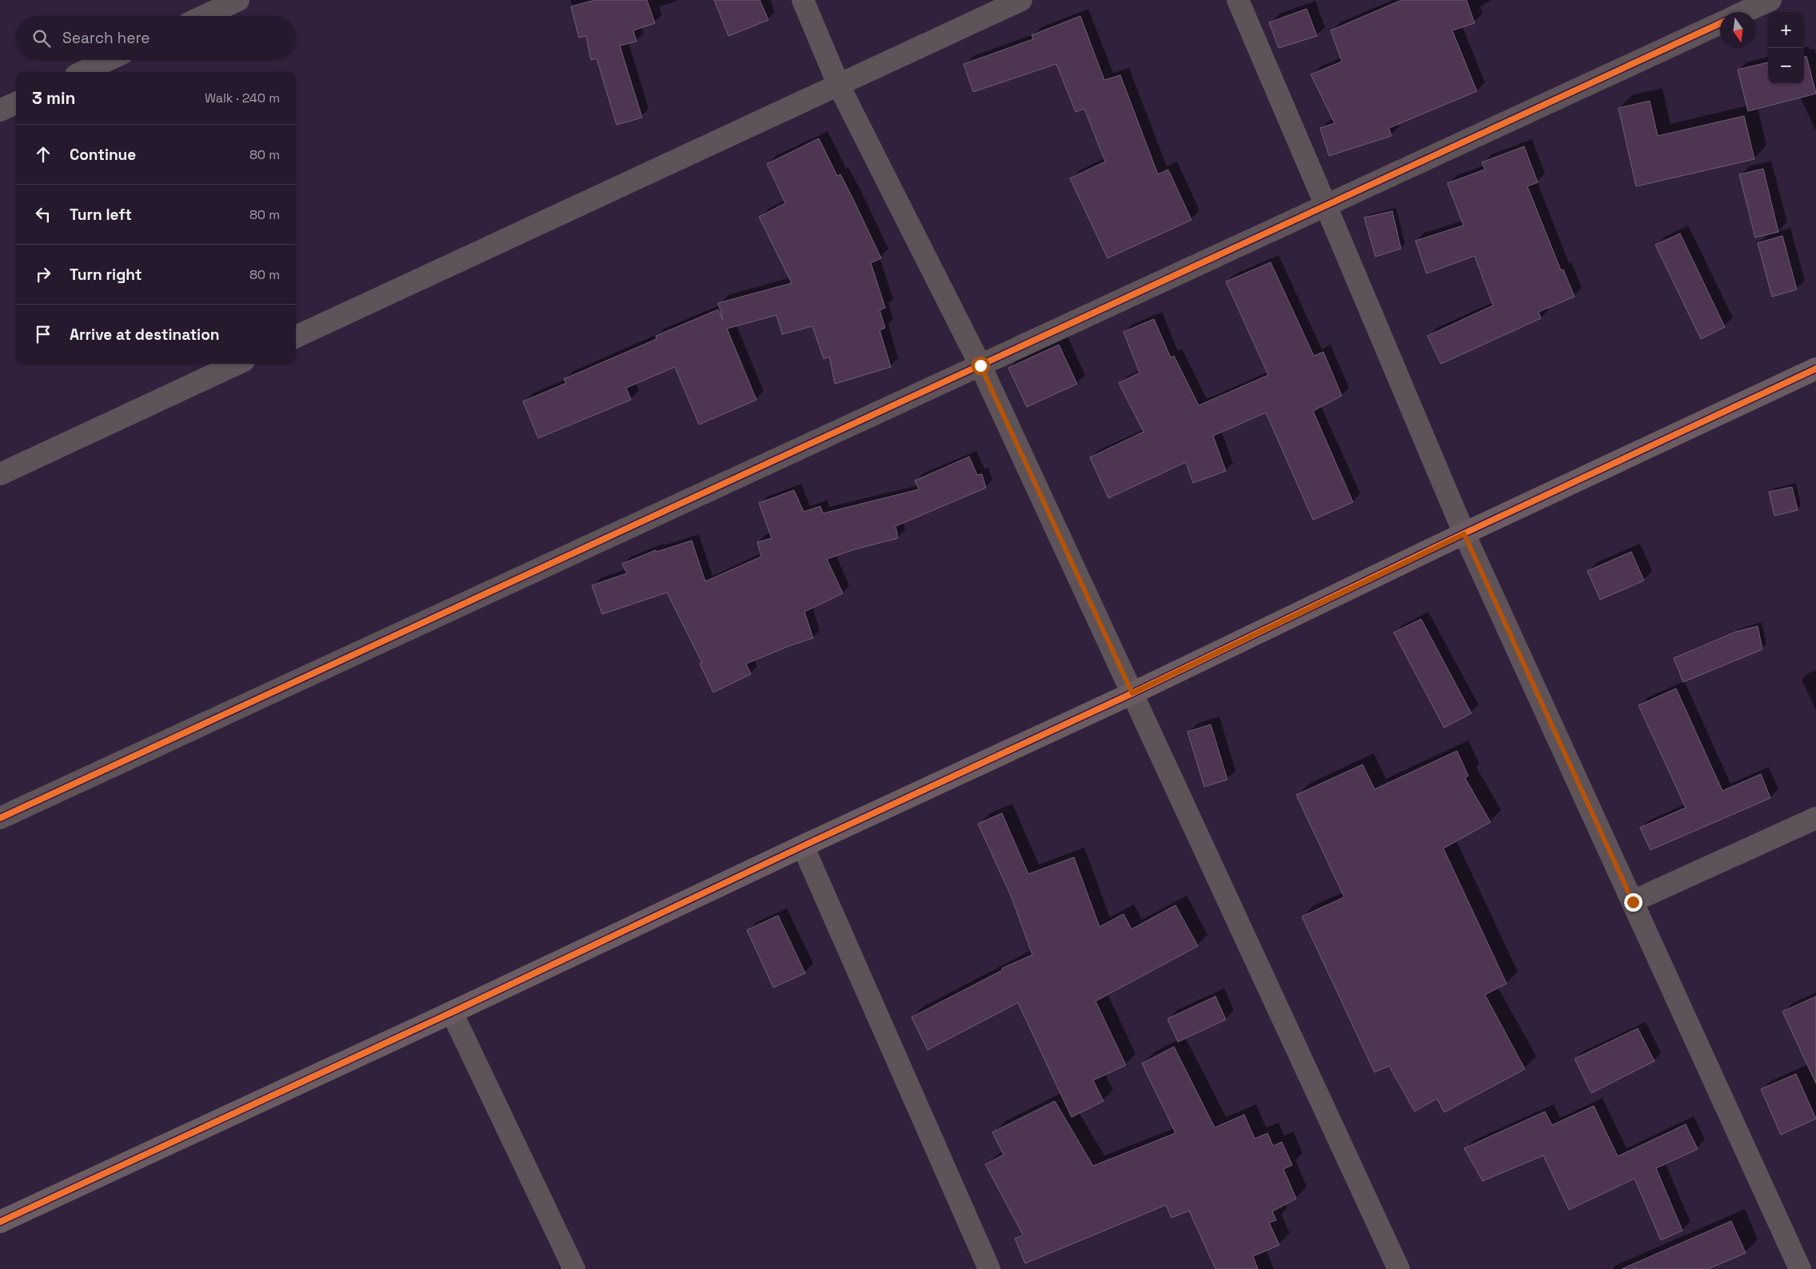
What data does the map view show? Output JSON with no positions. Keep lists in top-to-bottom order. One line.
{"north":"bottom","page":{"map_buttons":["+","−"],"search":"Search here","heading":["3 min","Walk · 240 m"],"list":[["Continue","80 m"],["Turn left","80 m"],["Turn right","80 m"],"Arrive at destination"]}}
